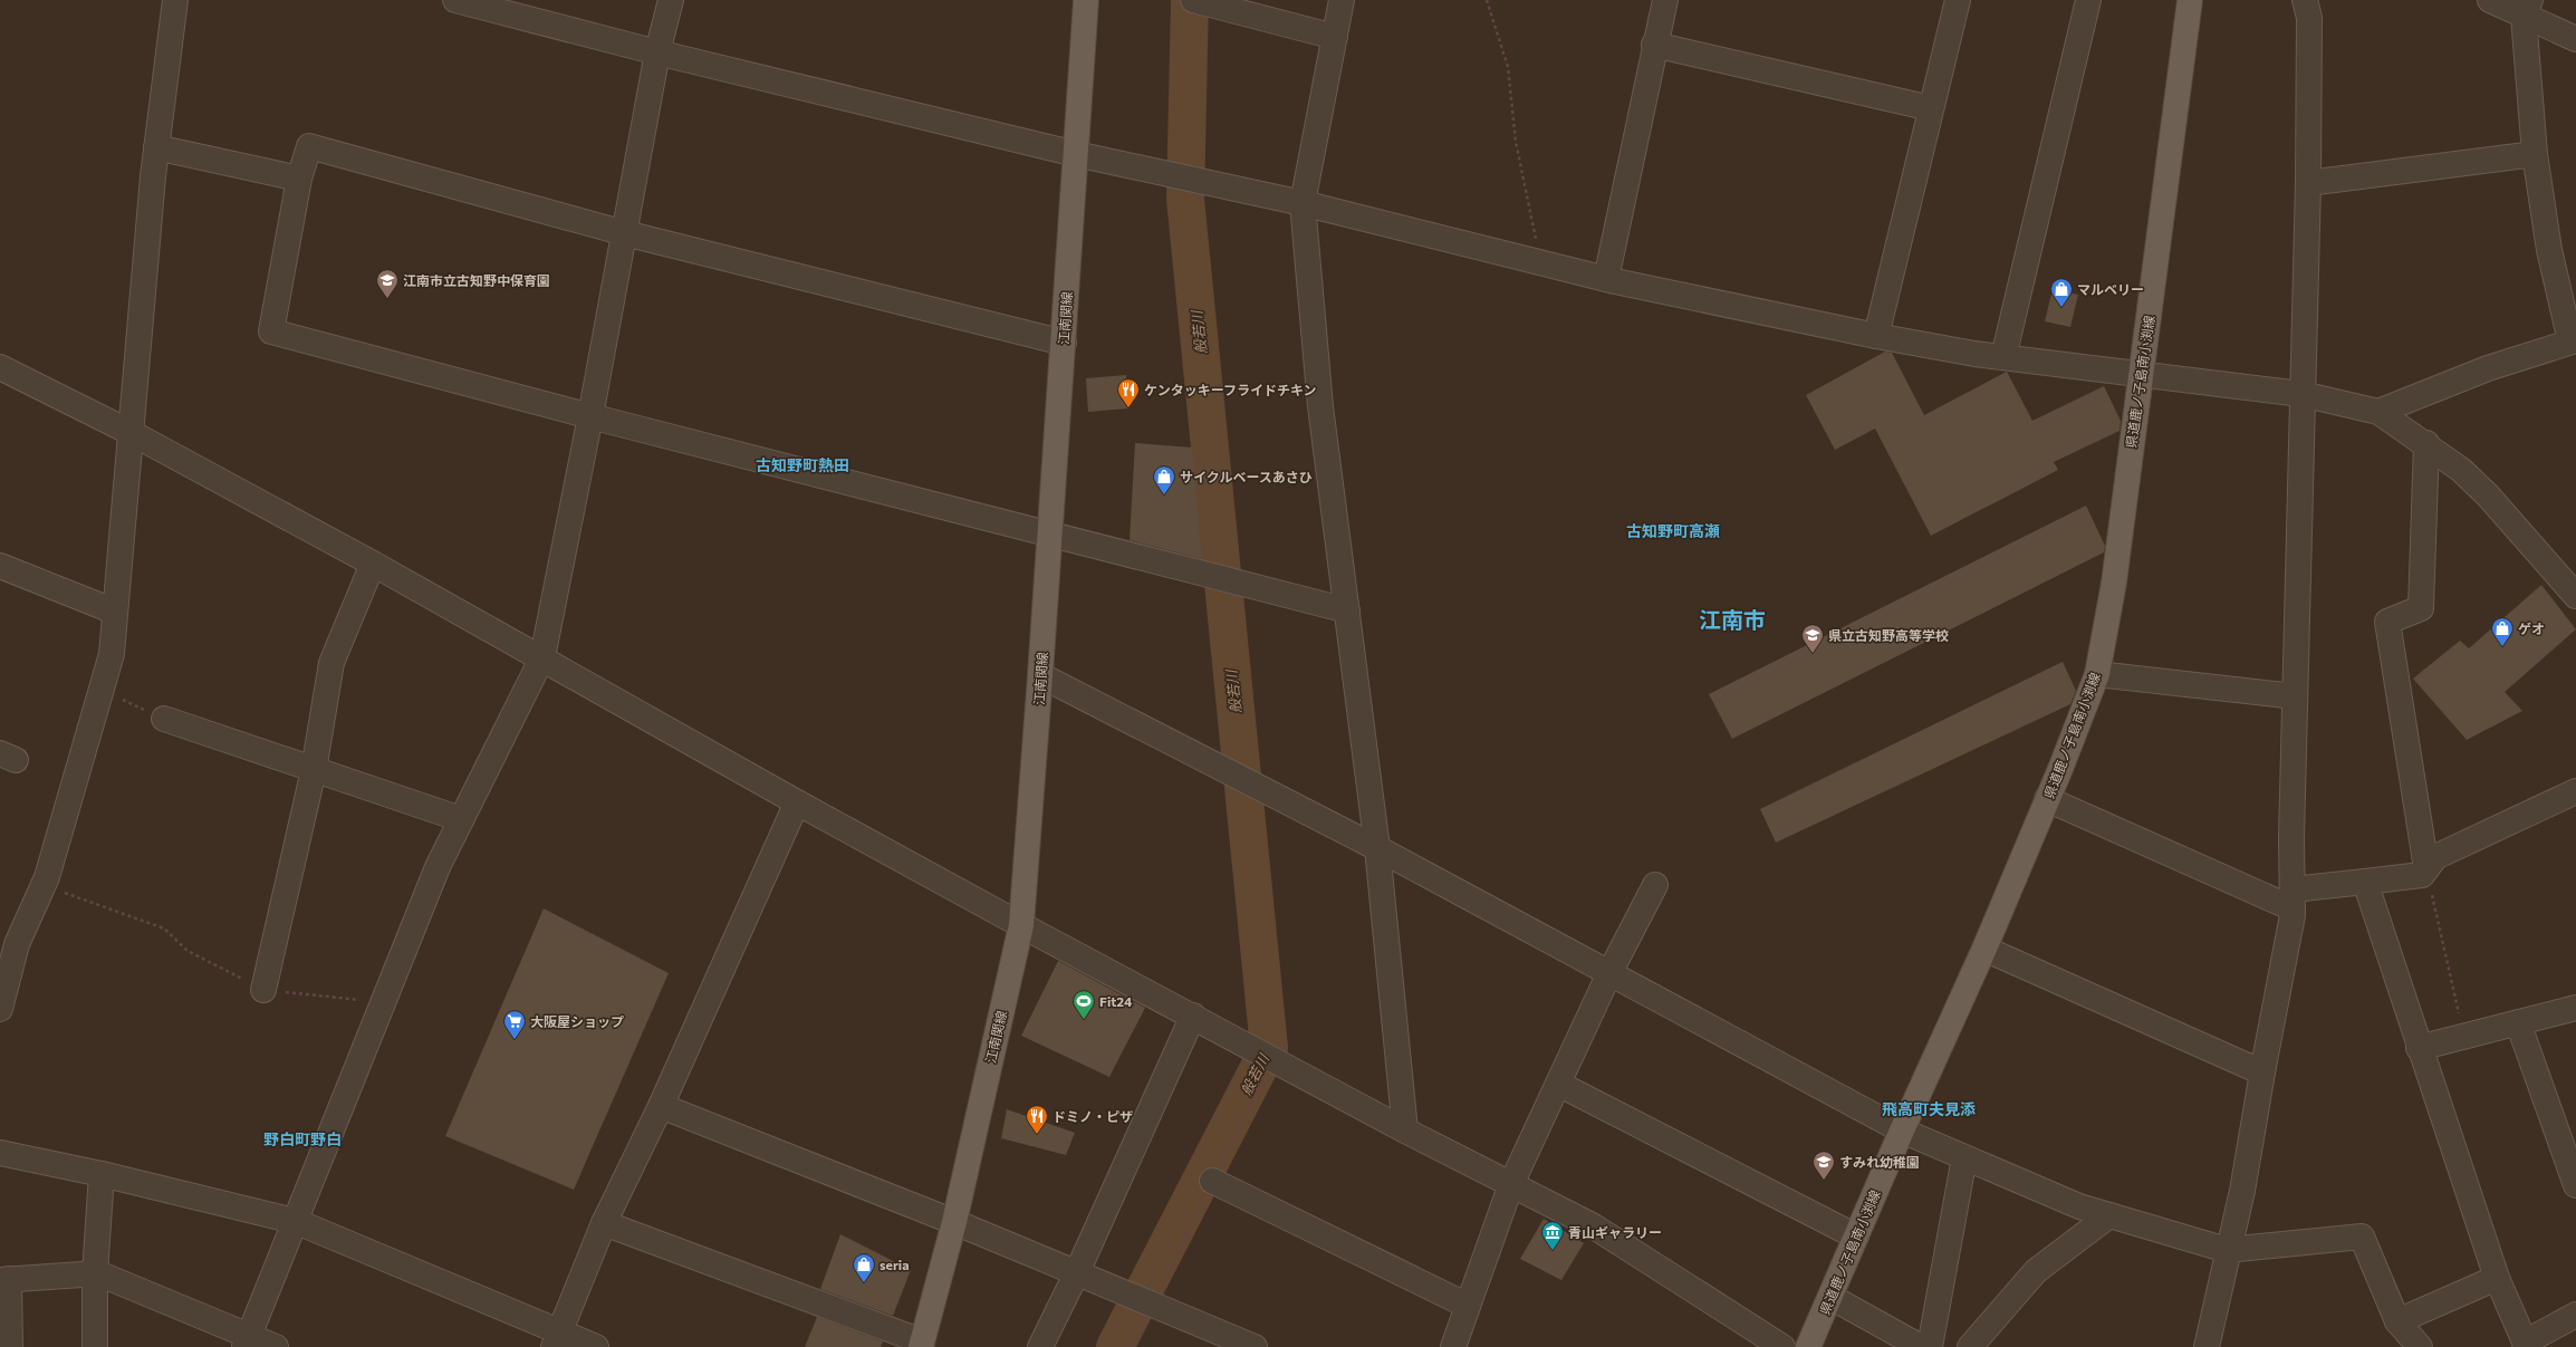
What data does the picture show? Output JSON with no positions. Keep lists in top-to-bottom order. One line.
{"streets":{"main road":["江南関線","県道鹿ノ子島南小渕線"]},"districts":["古知野町熱田","古知野町高瀬","江南市","飛高町夫見添","野白町野白"],"water":["般若川"],"places":{"school or university":["江南市立古知野中保育園","県立古知野高等学校","すみれ幼稚園"],"shop":["マルベリー","サイクルベースあさひ","ゲオ","seria"],"restaurant":["ケンタッキーフライドチキン","ドミノ・ピザ"],"sports":["Fit24"],"supermarket":["大阪屋ショップ"],"museum":["青山ギャラリー"]}}
